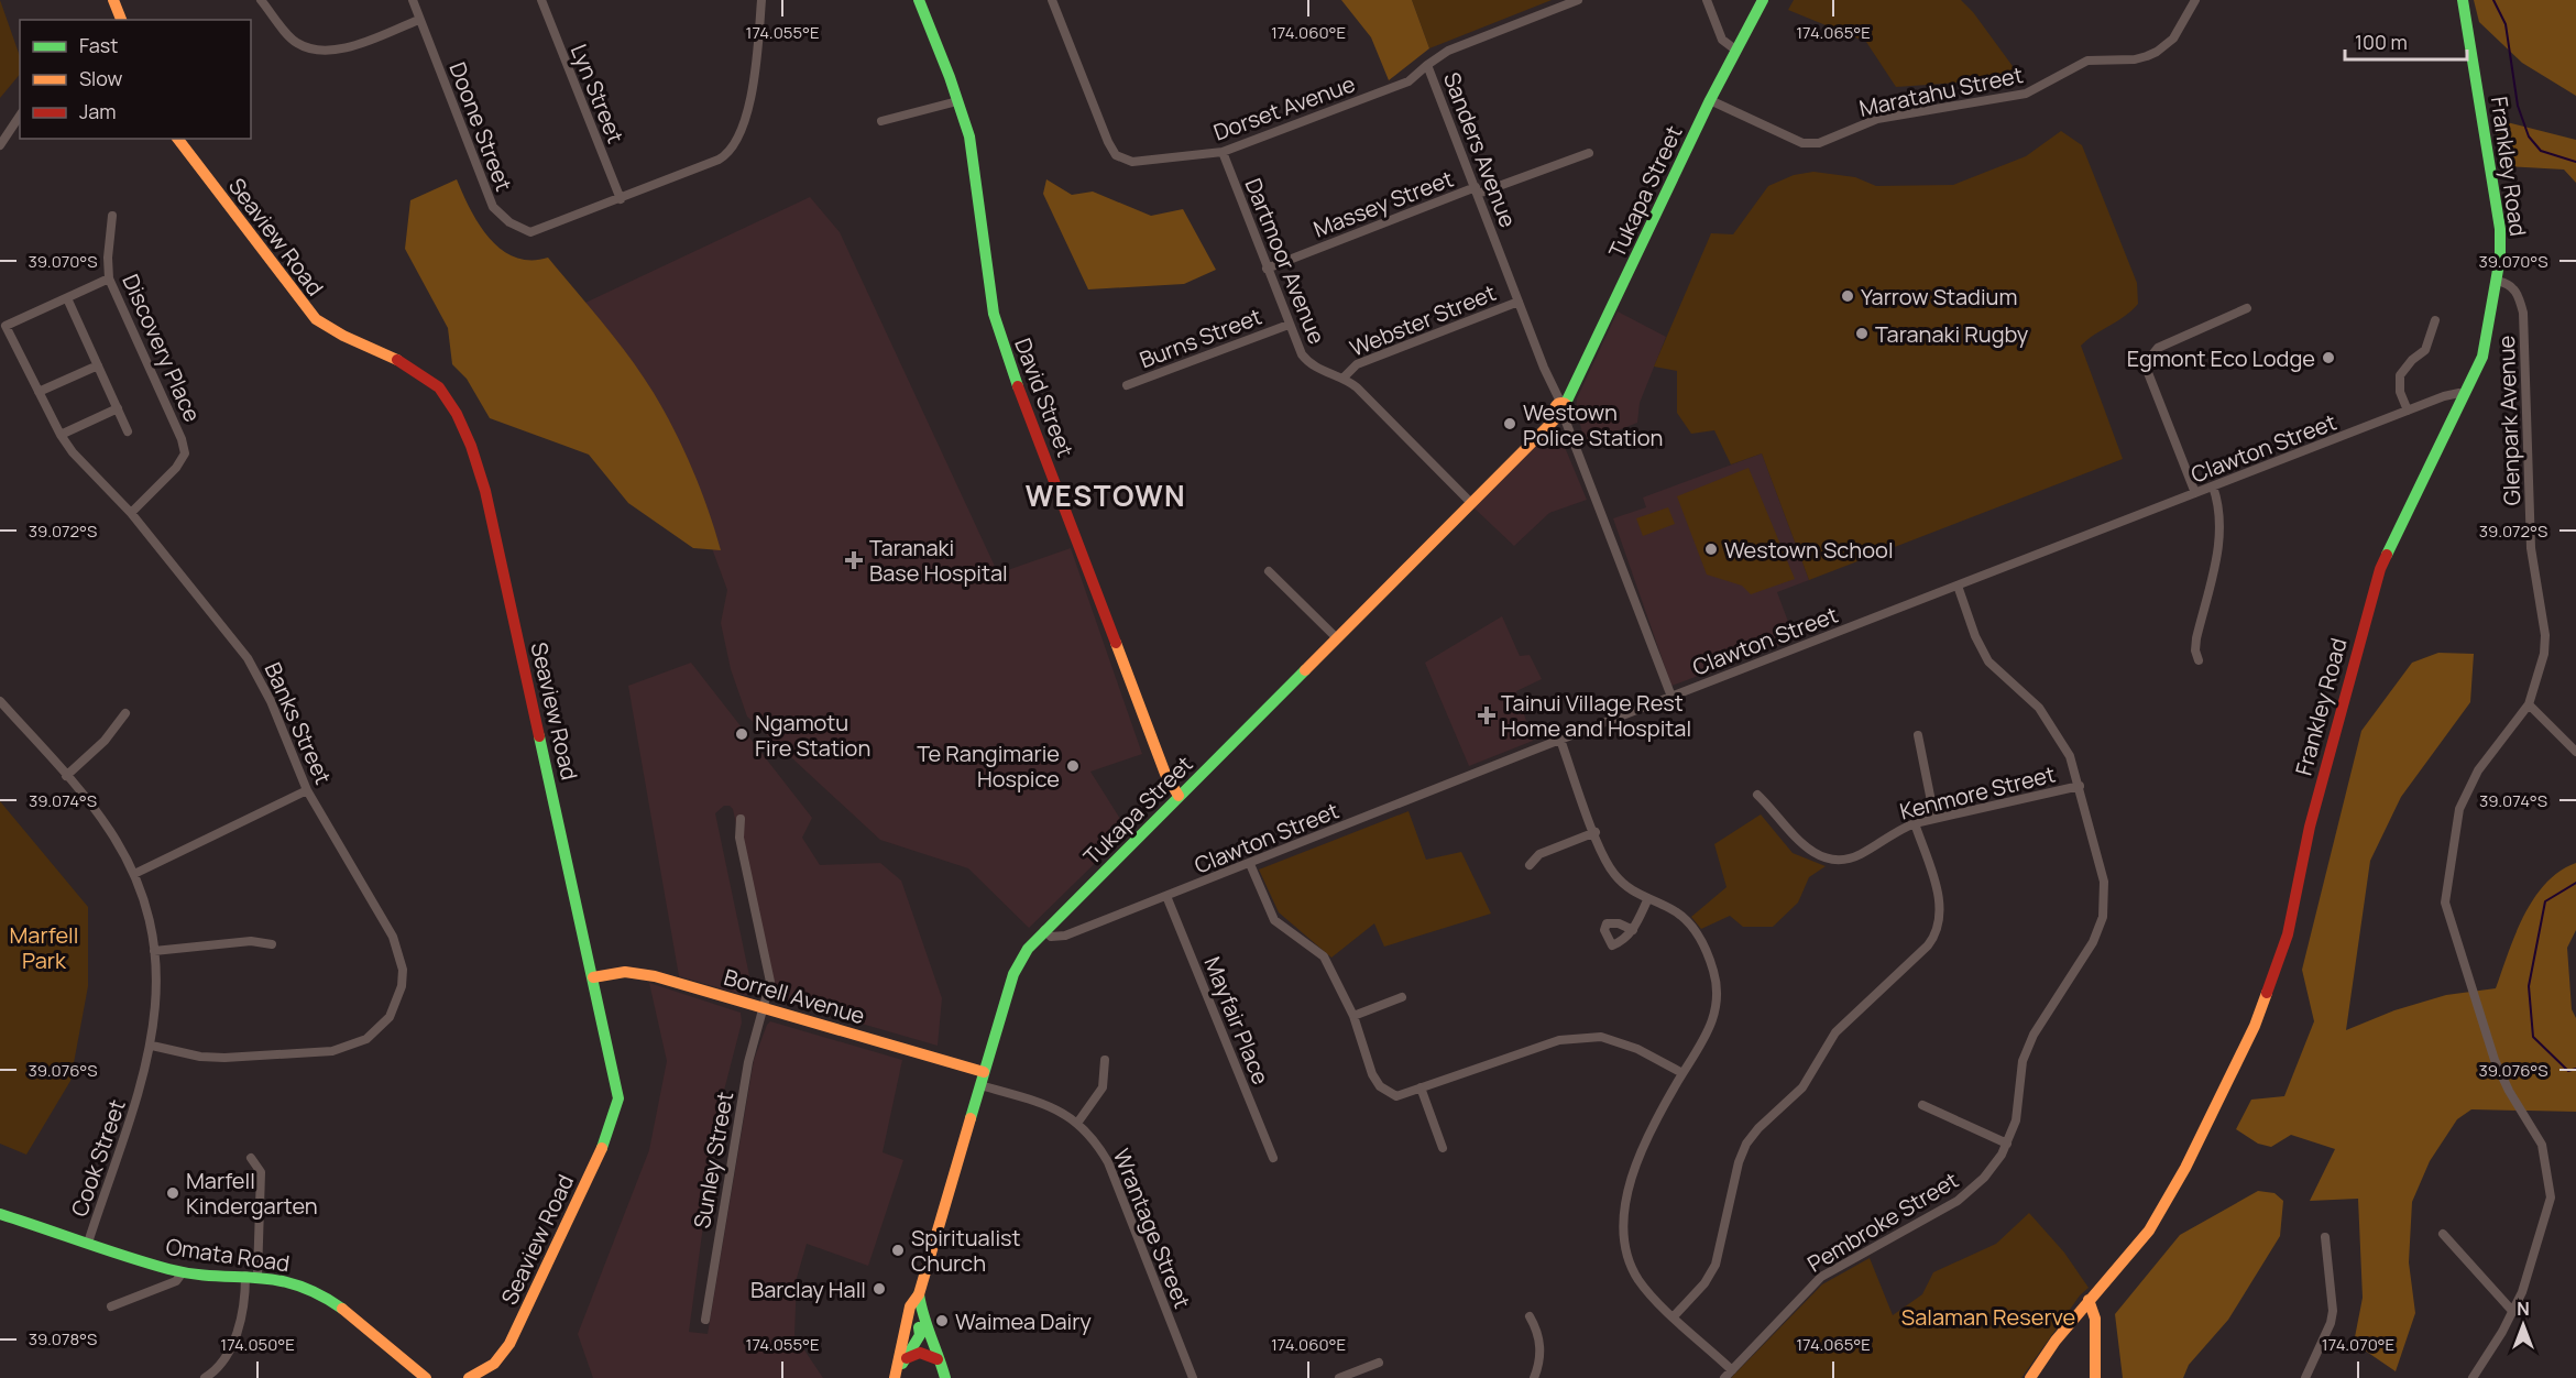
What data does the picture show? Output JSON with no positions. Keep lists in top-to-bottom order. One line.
{"streets":{"street":["Maratahu Street","Lyn Street","Dorset Avenue","Doone Street","Sanders Avenue","Frankley Road","Tukapa Street","Massey Street","Seaview Road","Dartmoor Avenue","Webster Street","Burns Street","Discovery Place","David Street","Glenpark Avenue","Clawton Street","Banks Street","Kenmore Street","Borrell Avenue","Mayfair Place","Cook Street","Sunley Street","Pembroke Street","Wrantage Street","Omata Road"]},"crossings":[["Maratahu Street","Tukapa Street"],["Lyn Street","Doone Street"],["Dorset Avenue","Sanders Avenue"],["Dorset Avenue","Dartmoor Avenue"],["Sanders Avenue","Tukapa Street"],["Sanders Avenue","Massey Street"],["Sanders Avenue","Webster Street"],["Frankley Road","Glenpark Avenue"],["Frankley Road","Clawton Street"],["Tukapa Street","Dartmoor Avenue"],["Tukapa Street","David Street"],["Tukapa Street","Clawton Street"],["Tukapa Street","Borrell Avenue"],["Tukapa Street","Wrantage Street"],["Massey Street","Dartmoor Avenue"],["Seaview Road","Borrell Avenue"],["Dartmoor Avenue","Webster Street"],["Dartmoor Avenue","Burns Street"],["Discovery Place","Banks Street"],["Clawton Street","Mayfair Place"],["Clawton Street","Pembroke Street"],["Banks Street","Cook Street"],["Kenmore Street","Pembroke Street"],["Borrell Avenue","Sunley Street"],["Cook Street","Omata Road"]],"districts":["WESTOWN"],"parks":["Marfell Park","Salaman Reserve"],"places":{"other":["Yarrow Stadium","Taranaki Rugby","Egmont Eco Lodge","Westown Police Station","Westown School","Ngamotu Fire Station","Te Rangimarie Hospice","Marfell Kindergarten","Spiritualist Church","Barclay Hall","Waimea Dairy"],"health":["Taranaki Base Hospital","Tainui Village Rest Home and Hospital"]},"legend":["Fast","Slow","Jam"],"scale_bar":"100 m","north":"top","coordinates":["174.055°E","174.060°E","174.065°E","39.070°S","39.072°S","39.074°S","39.076°S","39.078°S","174.050°E","174.070°E"]}
